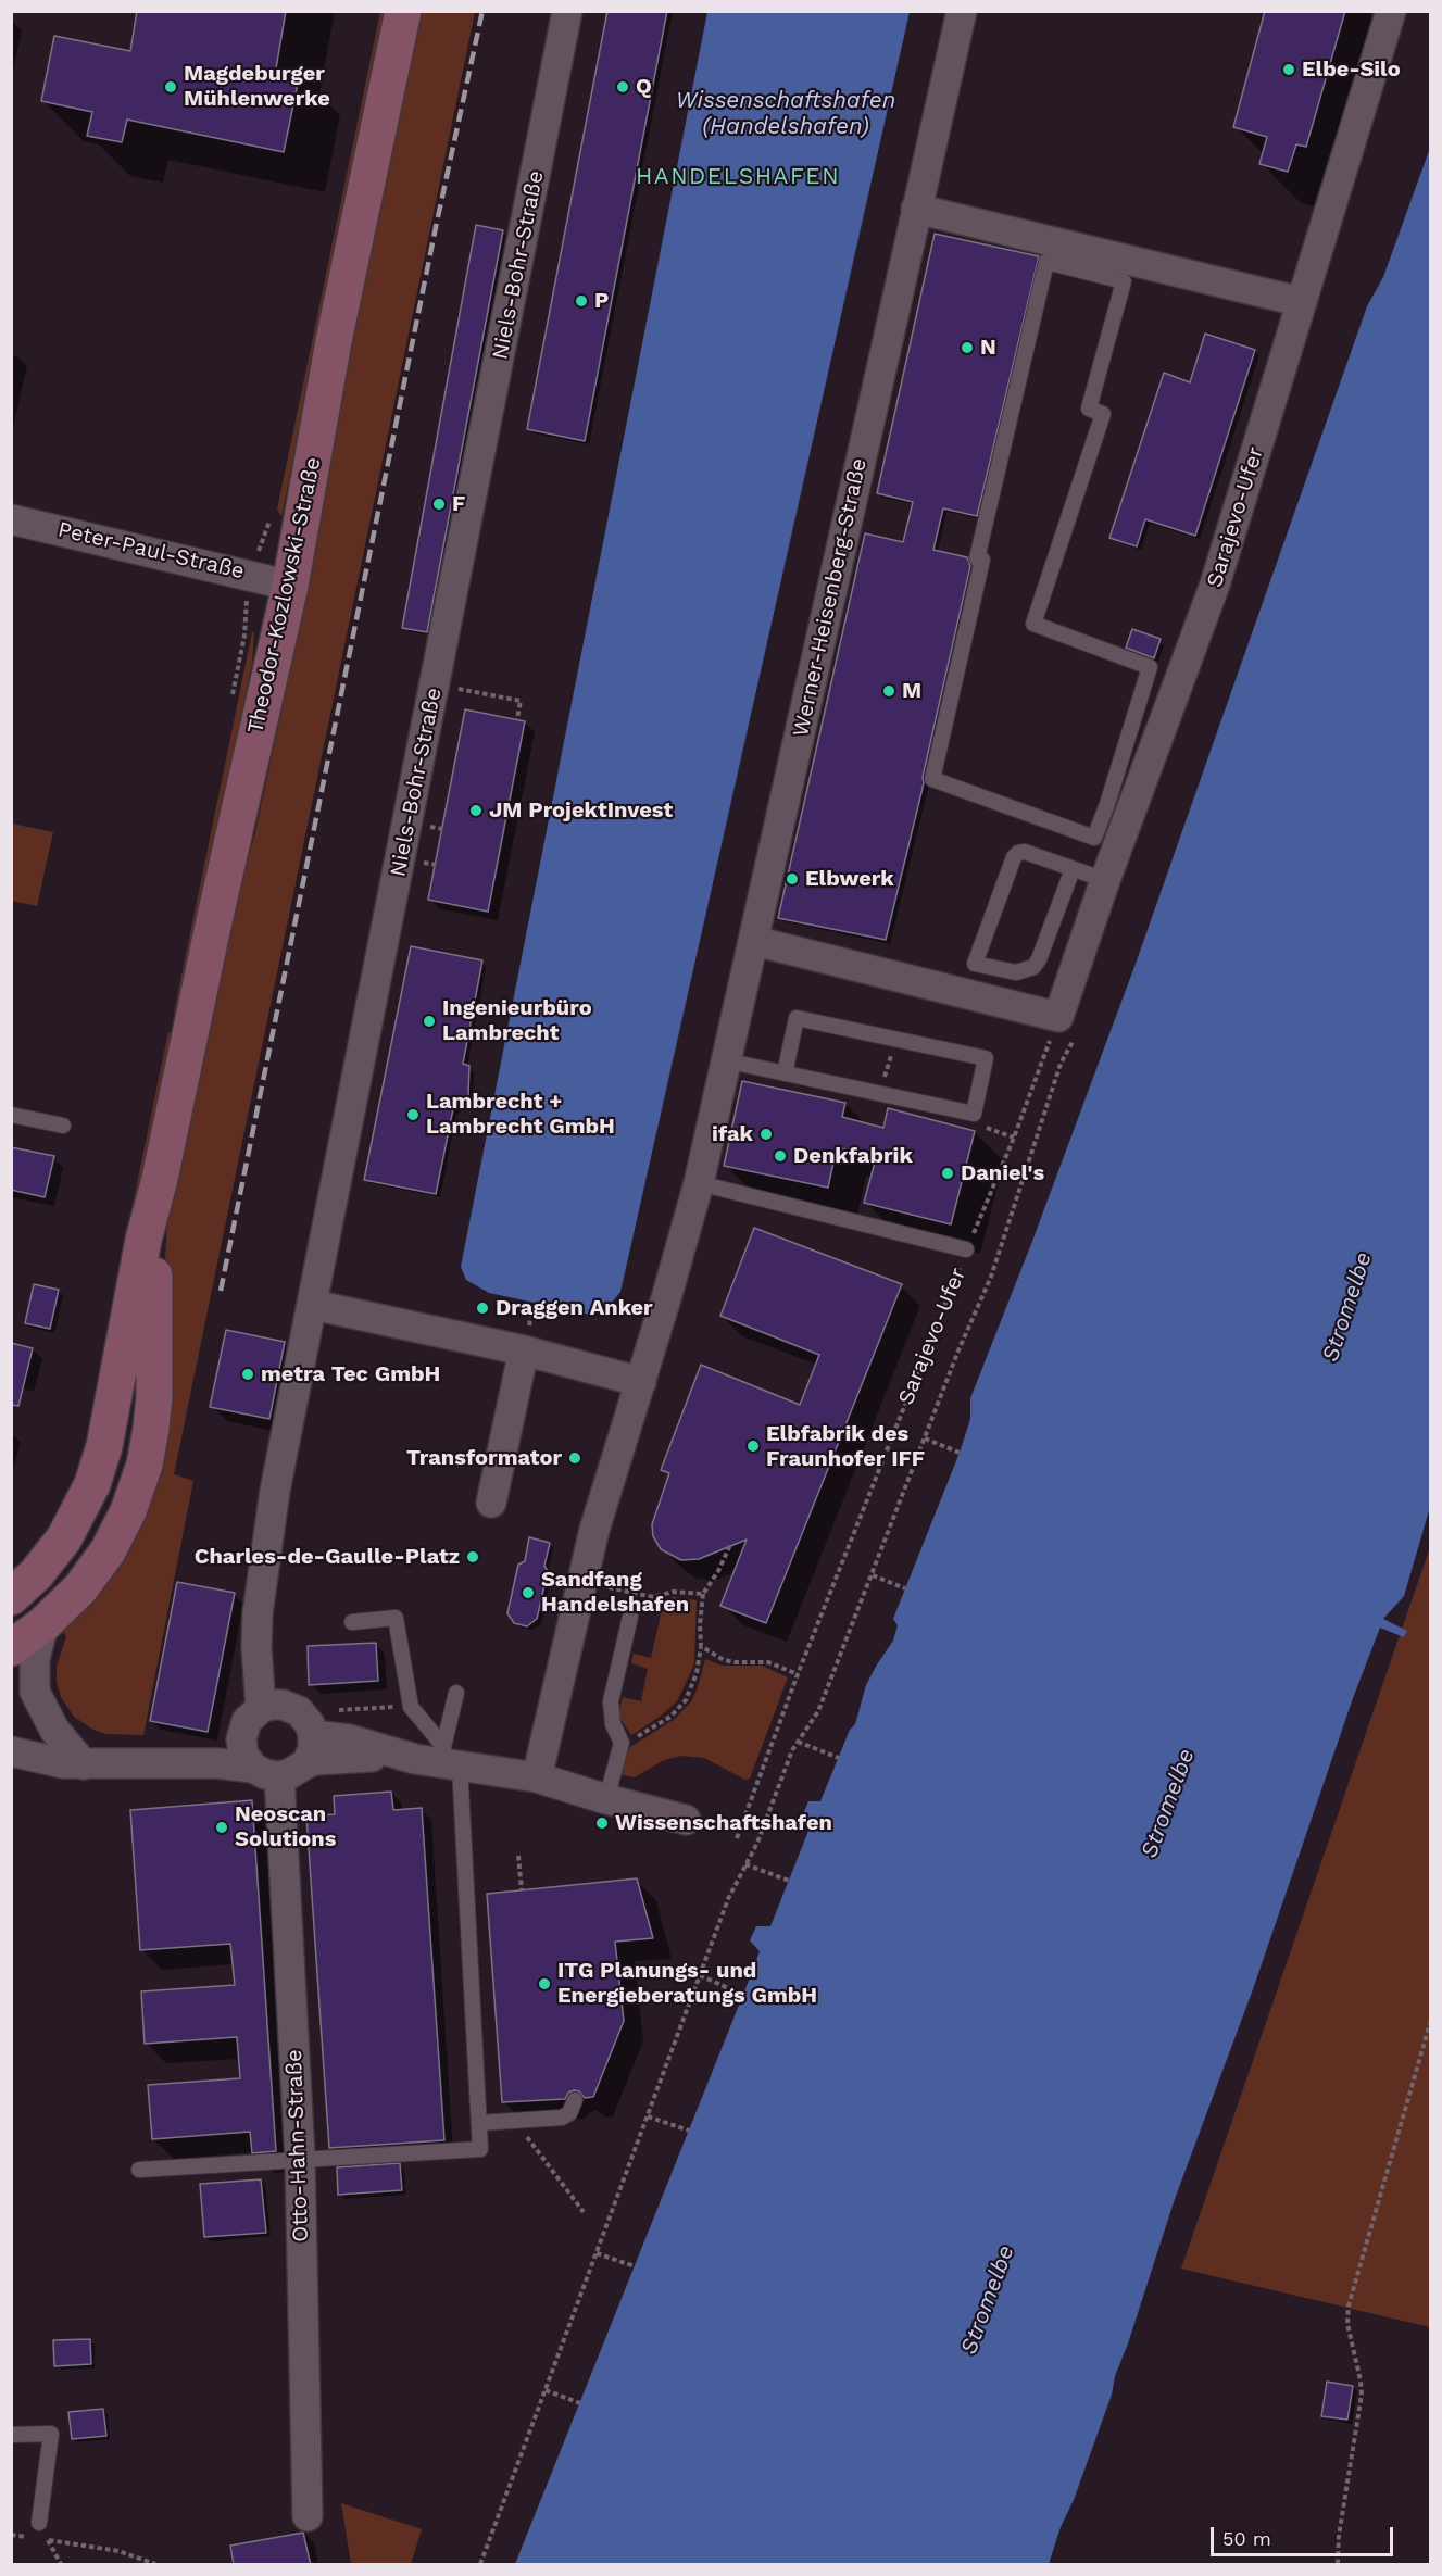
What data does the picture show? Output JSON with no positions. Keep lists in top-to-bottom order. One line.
{"streets":{"main road":["Theodor-Kozlowski-Straße"],"street":["Niels-Bohr-Straße","Sarajevo-Ufer","Peter-Paul-Straße","Werner-Heisenberg-Straße","Otto-Hahn-Straße"]},"crossings":[["Niels-Bohr-Straße","Otto-Hahn-Straße"],["Peter-Paul-Straße","Theodor-Kozlowski-Straße"]],"districts":["HANDELSHAFEN"],"water":["Wissenschaftshafen (Handelshafen)","Stromelbe"],"places":["Elbe-Silo","Magdeburger Mühlenwerke","Q","P","N","F","M","JM ProjektInvest","Elbwerk","Ingenieurbüro Lambrecht","Lambrecht + Lambrecht GmbH","ifak","Denkfabrik","Daniel's","Draggen Anker","metra Tec GmbH","Elbfabrik des Fraunhofer IFF","Transformator","Charles-de-Gaulle-Platz","Sandfang Handelshafen","Wissenschaftshafen","Neoscan Solutions","ITG Planungs- und Energieberatungs GmbH"],"scale_bar":"50 m"}
